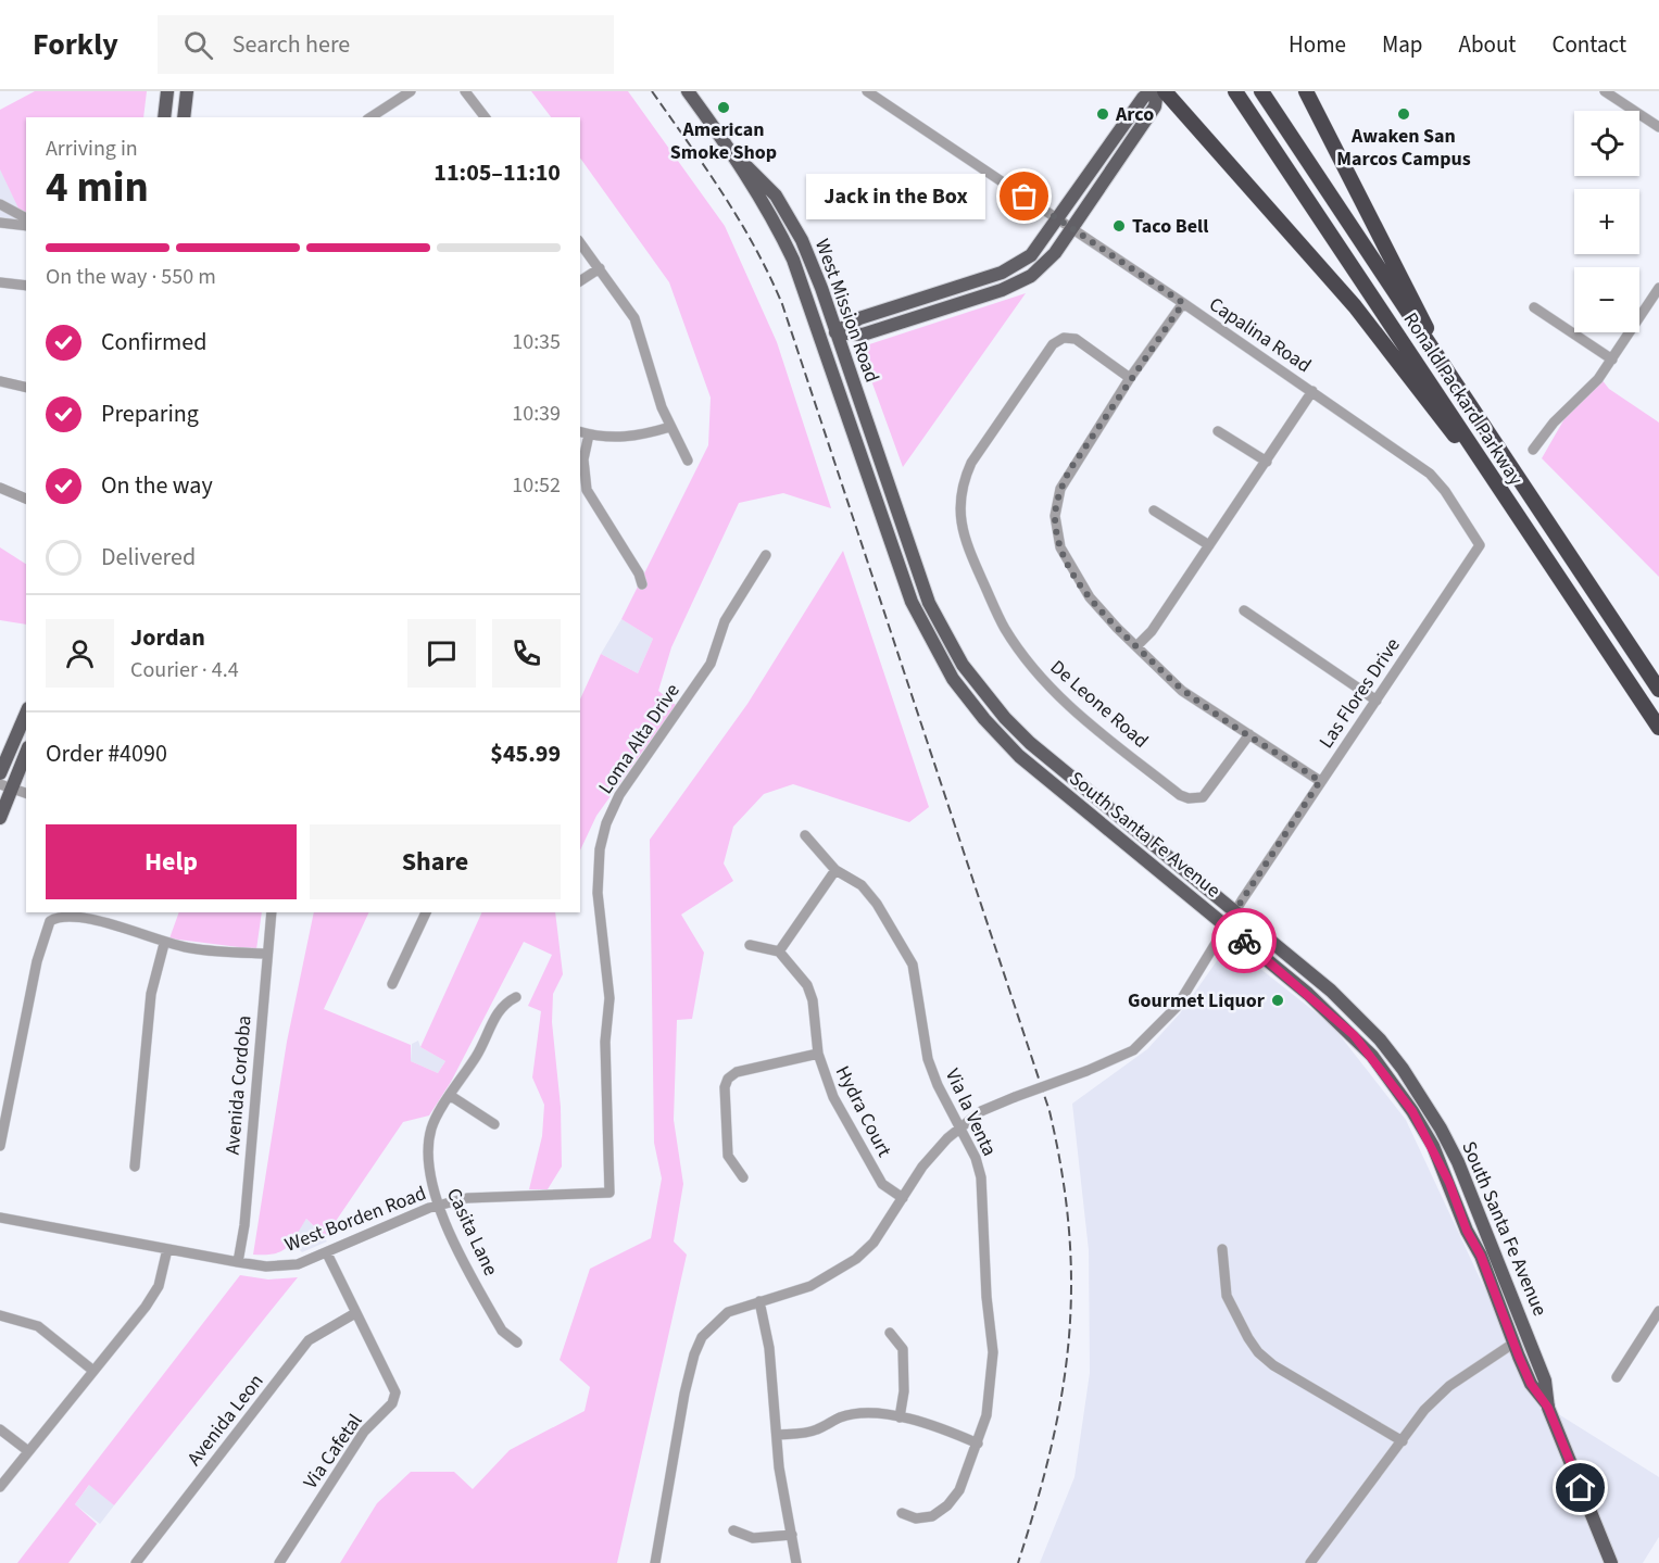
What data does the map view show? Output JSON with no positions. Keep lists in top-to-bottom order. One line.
{"streets":{"highway":["Ronald Packard Parkway"],"main road":["West Mission Road","South Santa Fe Avenue"],"street":["Capalina Road","Las Flores Drive","De Leone Road","Loma Alta Drive","Avenida Cordoba","Hydra Court","Via la Venta","West Borden Road","Casita Lane","Avenida Leon","Via Cafetal"]},"crossings":[["West Mission Road","South Santa Fe Avenue"],["Capalina Road","Las Flores Drive"],["Las Flores Drive","South Santa Fe Avenue"],["Las Flores Drive","Hydra Court"],["Las Flores Drive","Via la Venta"],["Loma Alta Drive","West Borden Road"],["Avenida Cordoba","West Borden Road"],["West Borden Road","Casita Lane"],["West Borden Road","Via Cafetal"],["Avenida Leon","Via Cafetal"]],"places":["American Smoke Shop","Arco","Awaken San Marcos Campus","Jack in the Box","Taco Bell","Gourmet Liquor"],"page":{"header":"Forkly","search":"Search here","nav":["Home","Map","About","Contact"],"map_buttons":["+","−"],"heading":["4 min","Arriving in","11:05–11:10"],"panel":["Jordan","Courier · 4.4","Order #4090","$45.99"],"bubble":"Jack in the Box","bar":"On the way · 550 m","list":[["Confirmed","10:35"],["Preparing","10:39"],["On the way","10:52"],"Delivered"],"buttons":["Help","Share"]}}
